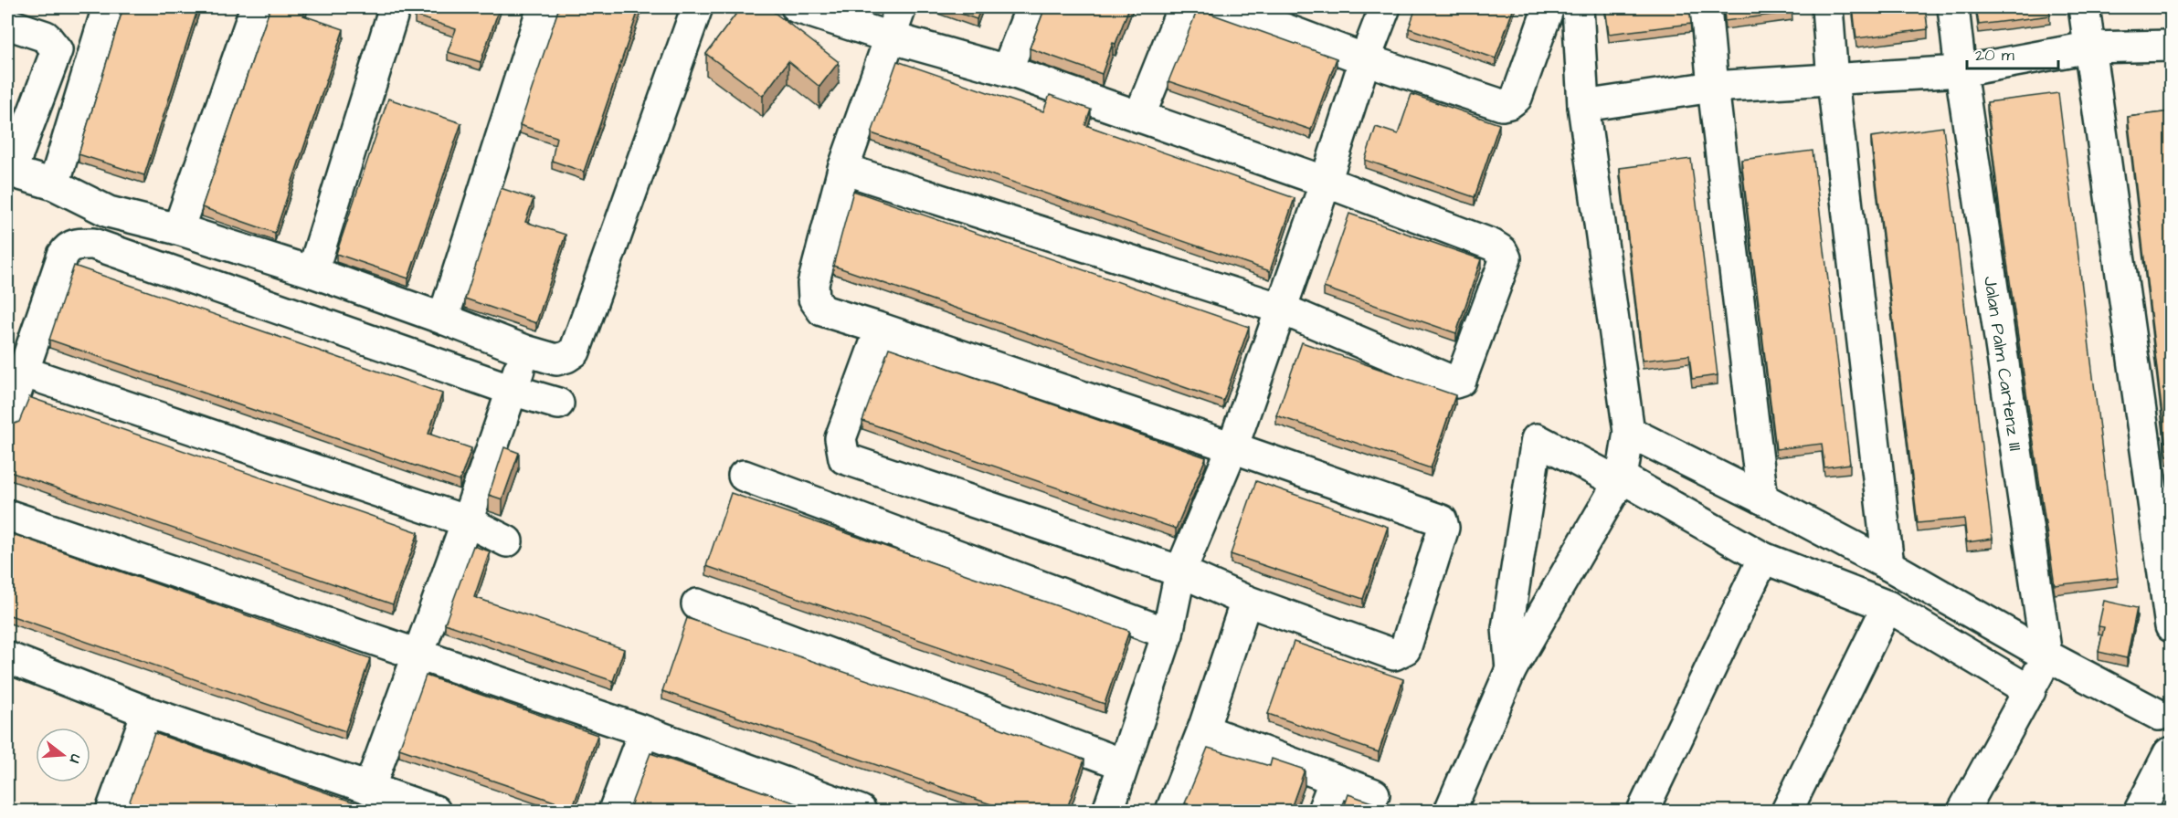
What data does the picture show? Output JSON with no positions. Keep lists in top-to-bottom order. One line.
{"streets":{"street":["Jalan Palm Cartenz III"]},"scale_bar":"20 m","north":"right"}
